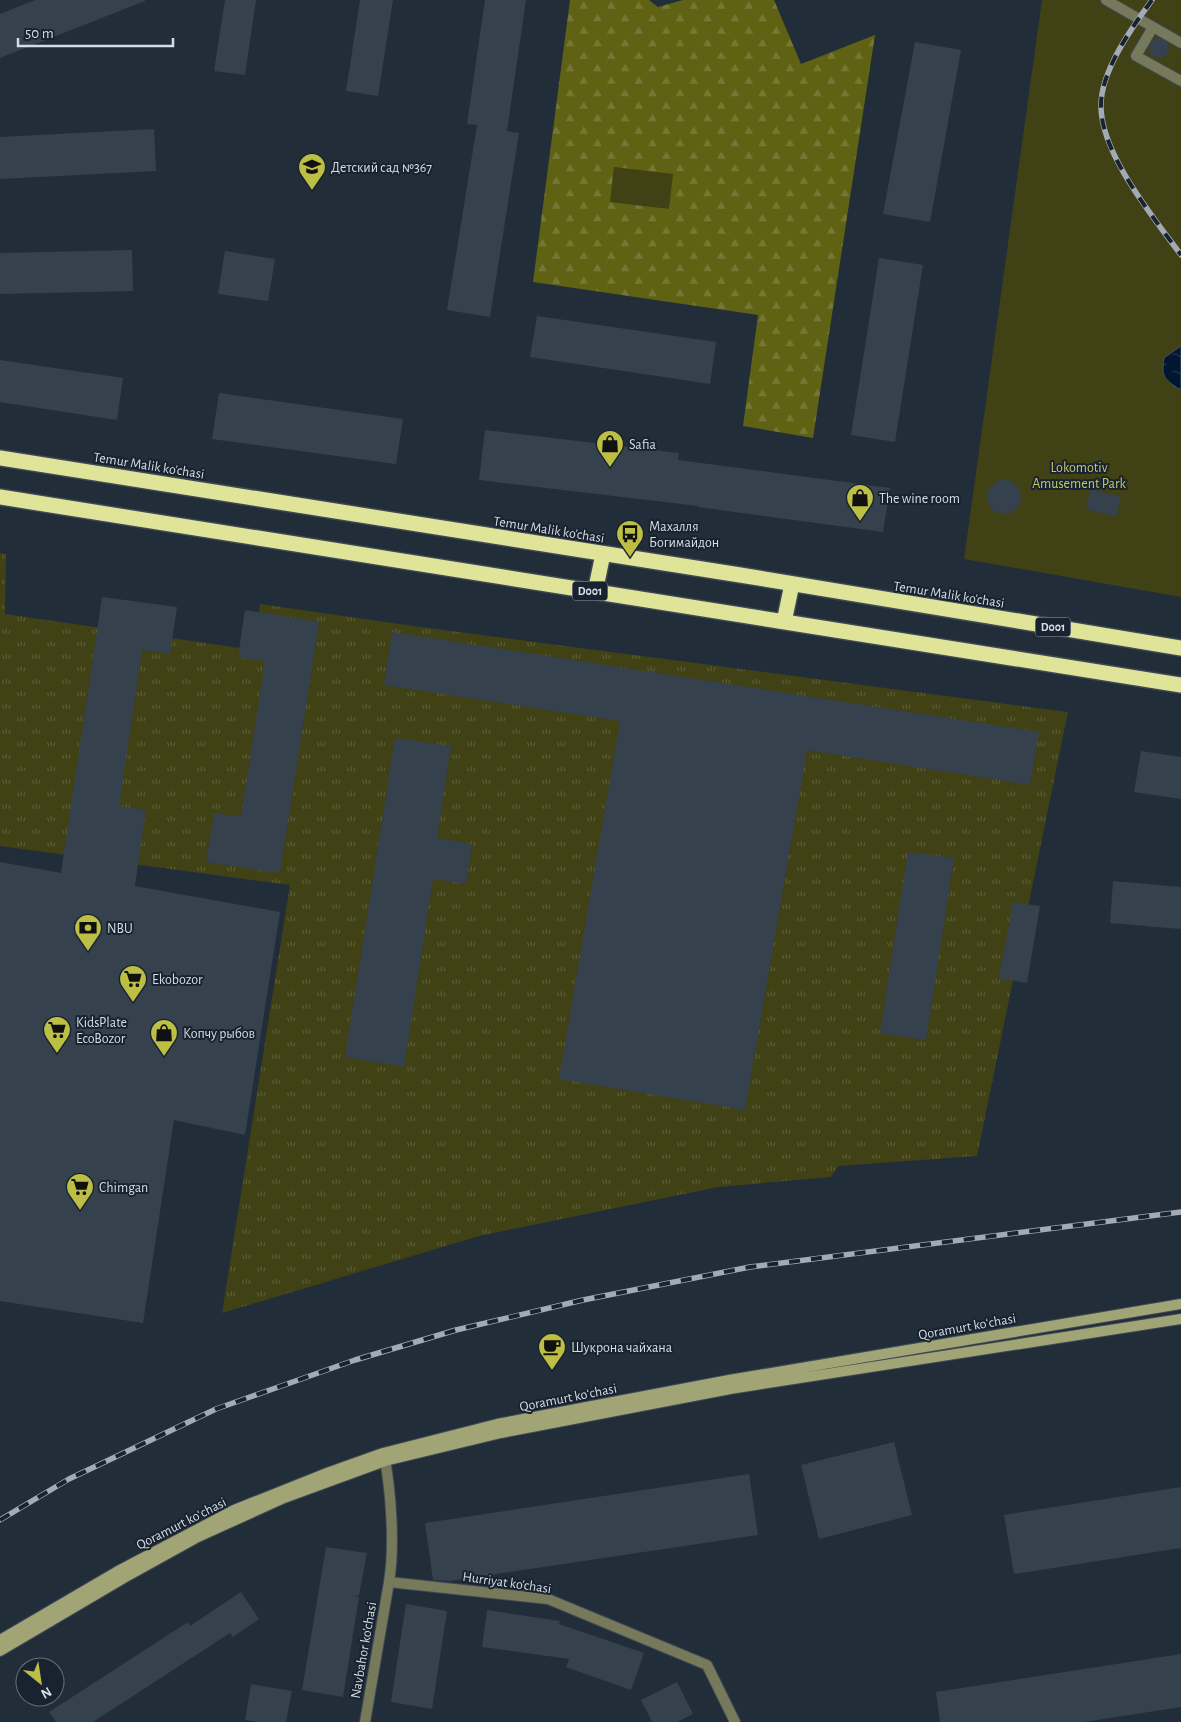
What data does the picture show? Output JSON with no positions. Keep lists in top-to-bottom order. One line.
{"streets":{"highway":["Temur Malik ko'chasi","D001"],"main road":["Qoramurt koʻchasi"],"street":["Hurriyat ko'chasi","Navbahor ko'chasi"]},"crossings":[["Hurriyat ko'chasi","Navbahor ko'chasi"]],"parks":["Lokomotiv Amusement Park"],"places":{"school or university":["Детский сад №367"],"shop":["Safia","The wine room","Копчу рыбов"],"bus stop":["Махалля Богимайдон"],"bank":["NBU"],"supermarket":["Ekobozor","KidsPlate EcoBozor","Chimgan"],"cafe":["Шукрона чайхана"]},"scale_bar":"50 m","north":"bottom right"}
